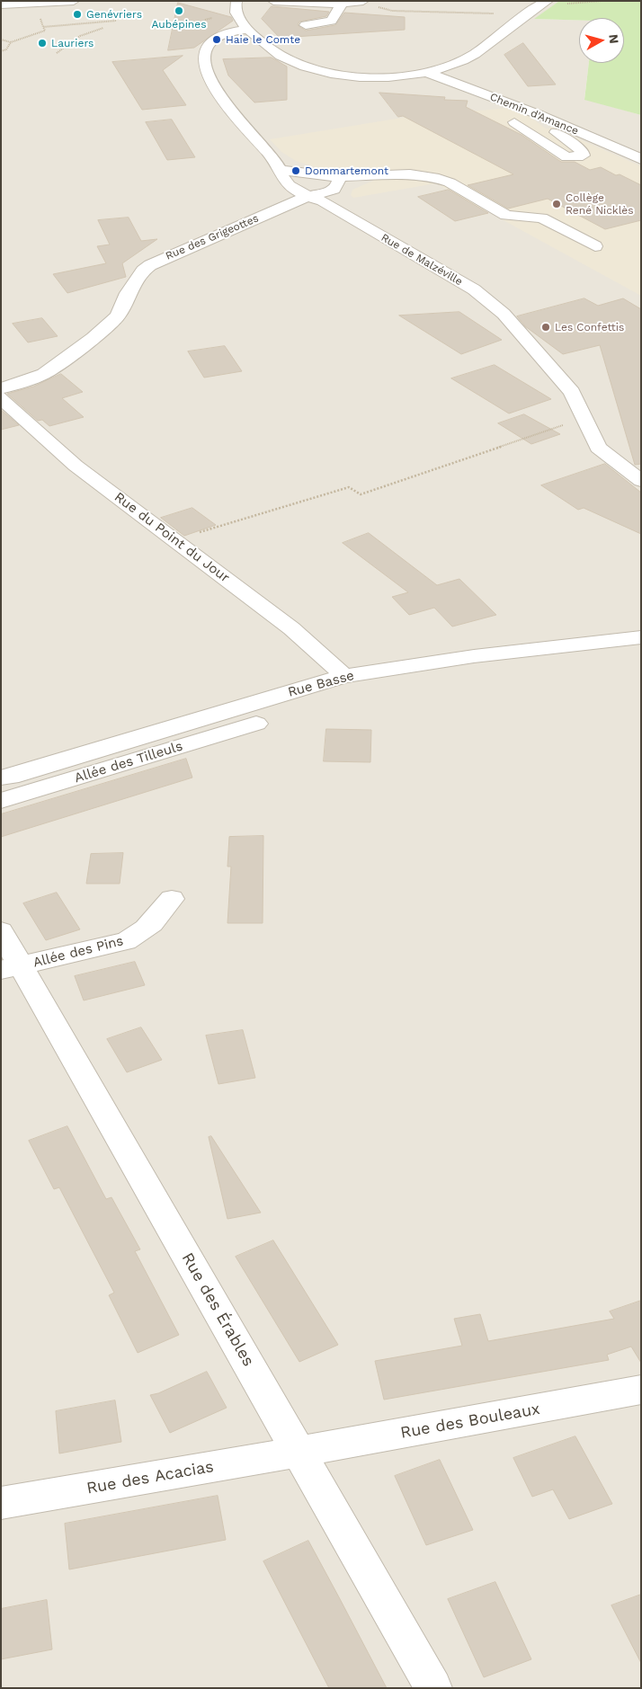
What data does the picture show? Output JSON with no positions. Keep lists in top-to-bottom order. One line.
{"streets":{"street":["Chemin d'Amance","Rue des Grigeottes","Rue de Malzéville","Rue du Point du Jour","Rue Basse","Allée des Tilleuls","Allée des Pins","Rue des Érables","Rue des Bouleaux","Rue des Acacias"]},"crossings":[["Rue des Grigeottes","Rue de Malzéville"],["Rue du Point du Jour","Rue Basse"],["Allée des Pins","Rue des Érables"],["Rue des Érables","Rue des Bouleaux"],["Rue des Érables","Rue des Acacias"],["Rue des Bouleaux","Rue des Acacias"]],"places":["Aubépines","Genévriers","Haie le Comte","Lauriers","Dommartemont","Collège René Nicklès","Les Confettis"],"north":"right"}
